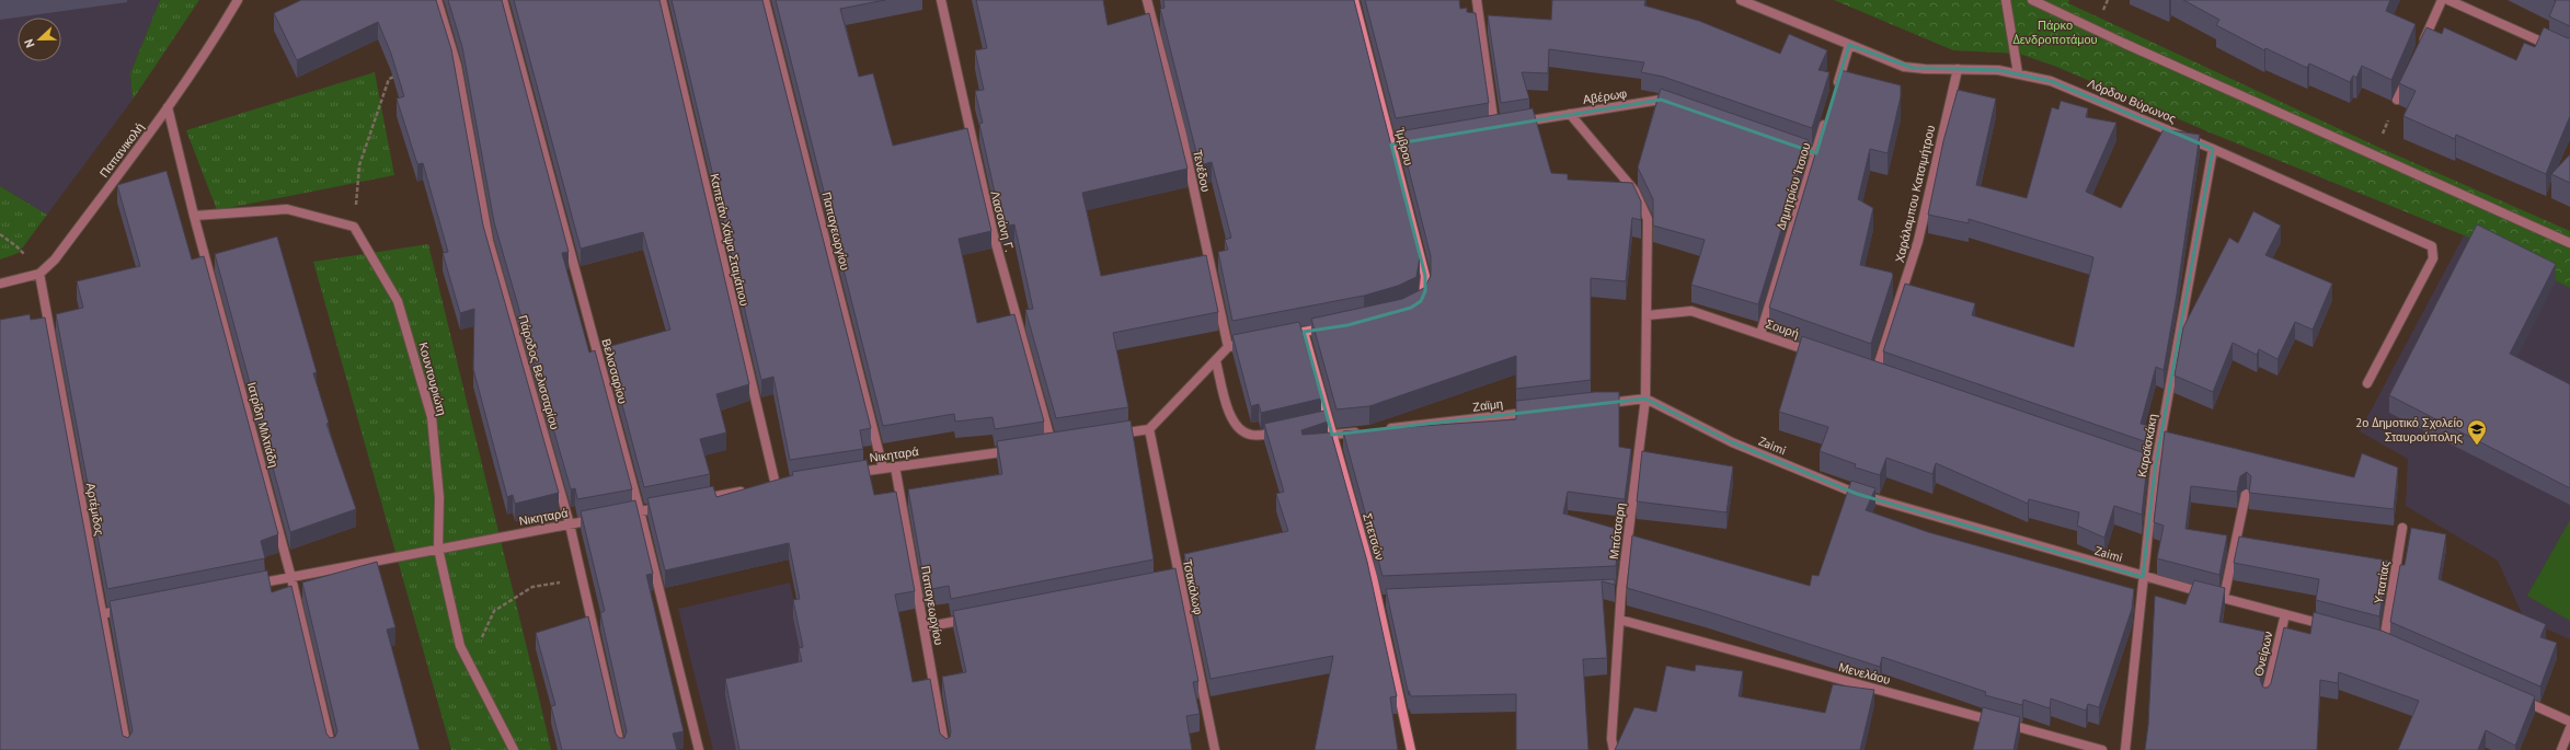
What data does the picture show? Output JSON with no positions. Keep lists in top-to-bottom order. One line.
{"streets":{"street":["Αβέρωφ","Λόρδου Βύρωνος","Ίμβρου","Παπανικολή","Τενέδου","Δημητρίου Ίτσιου","Χαράλαμπου Κατσιμήτρου","Λασσάνη Γ.","Παπαγεωργίου","Καπετάν Χάψα Σταμάτιου","Σουρή","Βελισσαρίου","Πάροδος Βελισσαρίου","Κουντουριώτη","Ζαϊμη","Ιατρίδη Μιλτιάδη","Zaimi","Καραϊσκάκη","Νικηταρά","Αρτέμιδος","Μπότσαρη","Σπετσών","Υπατίας","Τσακάλωφ","Ονείρων","Μενελάου"]},"crossings":[["Αβέρωφ","Μπότσαρη"],["Λόρδου Βύρωνος","Χαράλαμπου Κατσιμήτρου"],["Λόρδου Βύρωνος","Καραϊσκάκη"],["Παπανικολή","Ιατρίδη Μιλτιάδη"],["Παπανικολή","Αρτέμιδος"],["Δημητρίου Ίτσιου","Σουρή"],["Παπαγεωργίου","Νικηταρά"],["Σουρή","Μπότσαρη"],["Πάροδος Βελισσαρίου","Νικηταρά"],["Κουντουριώτη","Νικηταρά"],["Ιατρίδη Μιλτιάδη","Νικηταρά"],["Zaimi","Καραϊσκάκη"],["Zaimi","Μπότσαρη"],["Zaimi","Ονείρων"],["Μπότσαρη","Μενελάου"]],"parks":["Πάρκο Δενδροποτάμου"],"places":{"school or university":["2ο Δημοτικό Σχολείο Σταυρούπολης"]},"north":"left"}
